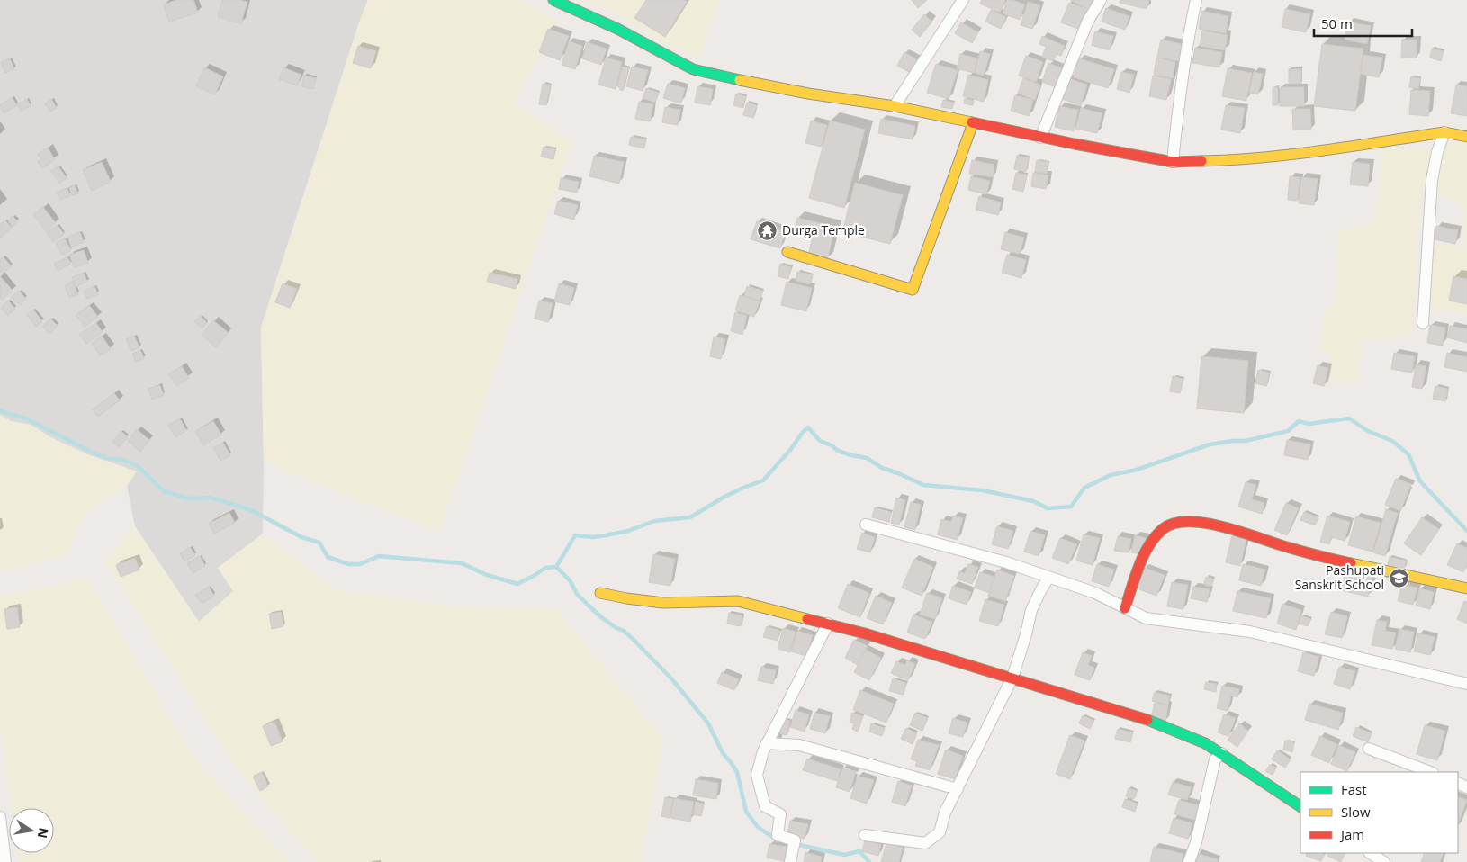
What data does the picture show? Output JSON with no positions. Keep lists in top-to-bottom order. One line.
{"places":{"temple":["Durga Temple"],"school or university":["Pashupati Sanskrit School"]},"legend":["Fast","Slow","Jam"],"scale_bar":"50 m","north":"right"}
